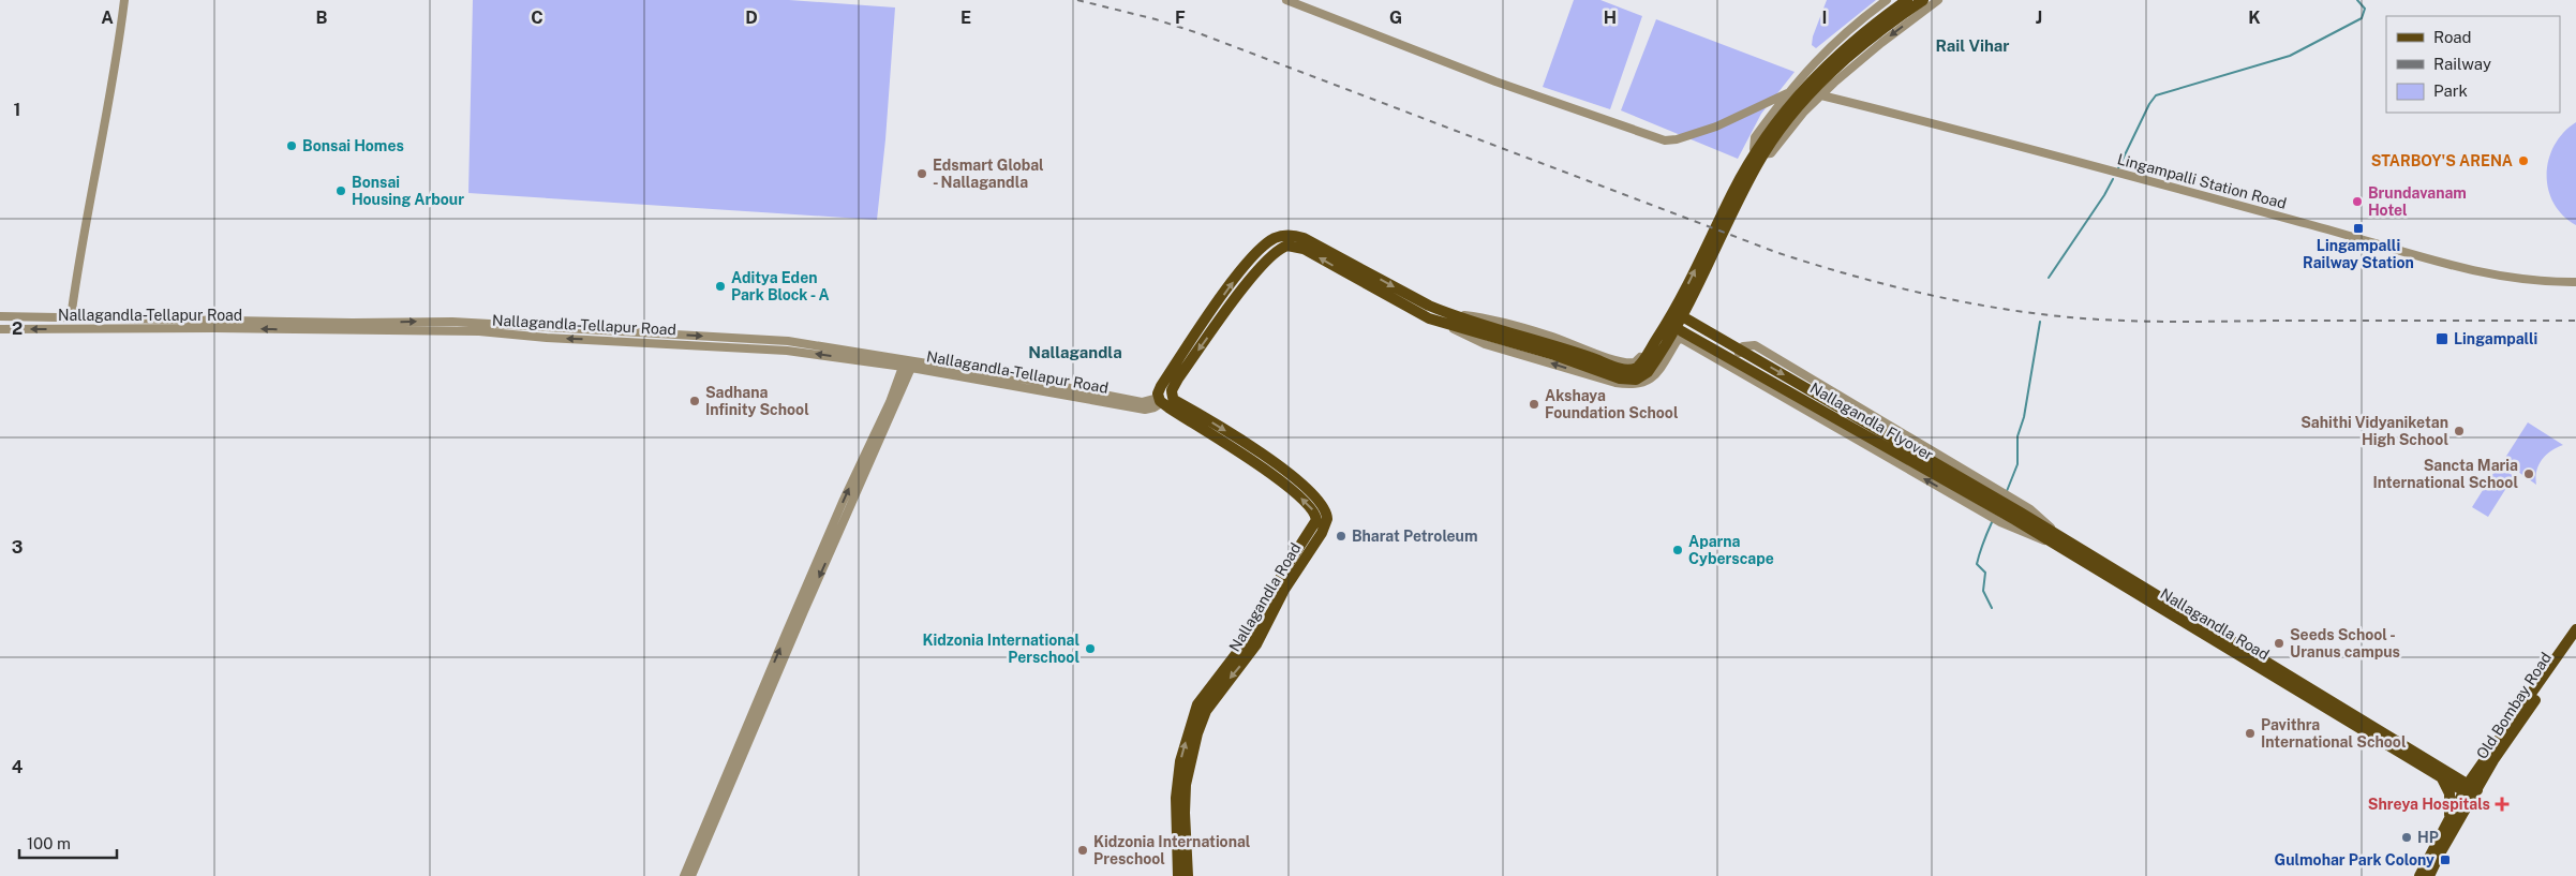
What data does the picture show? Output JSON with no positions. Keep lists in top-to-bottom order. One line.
{"streets":{"main road":["Nallagandla Flyover","Nallagandla Road","Old Bombay Road"],"street":["Lingampalli Station Road","Nallagandla-Tellapur Road"]},"crossings":[["Nallagandla-Tellapur Road","Nallagandla Road"],["Nallagandla Flyover","Nallagandla Road"],["Nallagandla Road","Old Bombay Road"]],"districts":["Rail Vihar","Nallagandla"],"places":{"other":["Bonsai Homes","STARBOY'S ARENA","Edsmart Global - Nallagandla","Bonsai Housing Arbour","Brundavanam Hotel","Aditya Eden Park Block - A","Sadhana Infinity School","Akshaya Foundation School","Sahithi Vidyaniketan High School","Sancta Maria International School","Bharat Petroleum","Aparna Cyberscape","Seeds School - Uranus campus","Kidzonia International Perschool","Pavithra International School","HP","Kidzonia International Preschool"],"transit":["Lingampalli Railway Station","Lingampalli","Gulmohar Park Colony"],"health":["Shreya Hospitals"]},"legend":["Road","Railway","Park"],"scale_bar":"100 m","grid":{"columns":["A","B","C","D","E","F","G","H","I","J","K"],"rows":["1","2","3","4"]}}
